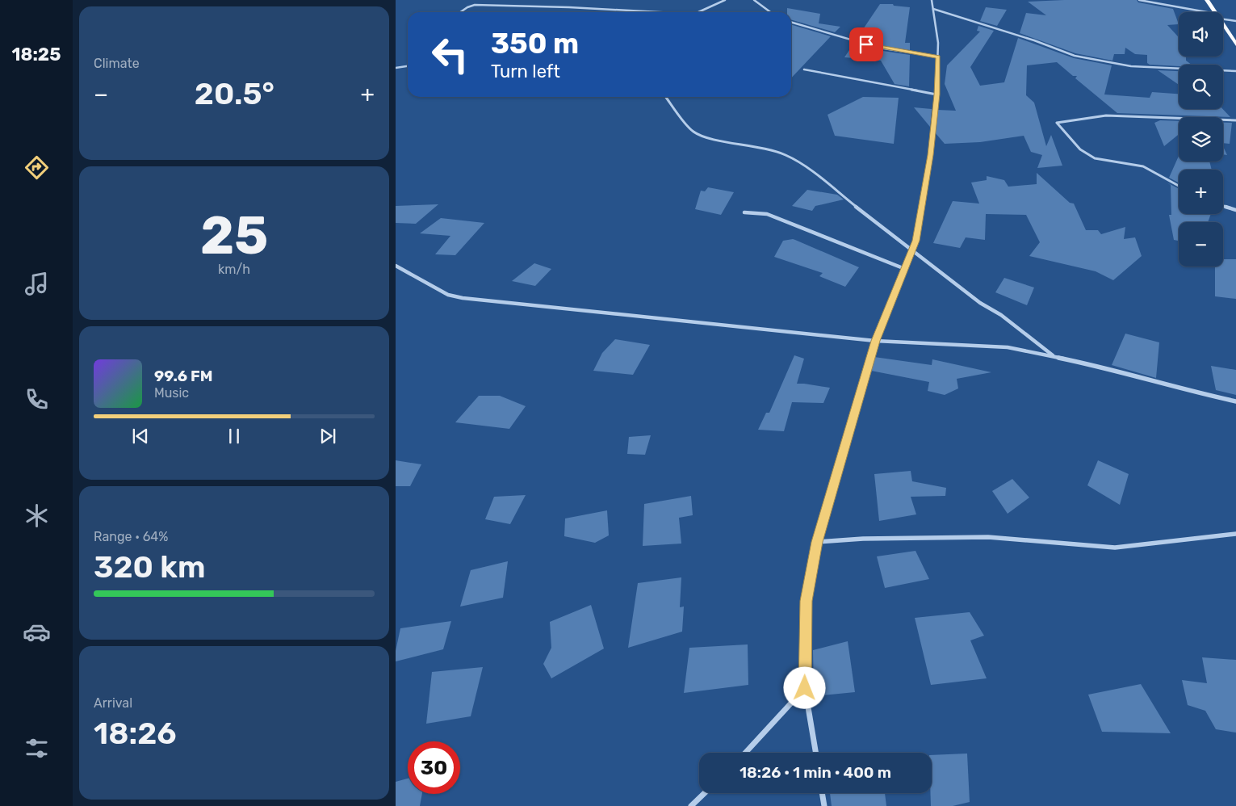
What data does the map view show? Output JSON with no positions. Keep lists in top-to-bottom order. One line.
{"page":{"tabs":"18:25","tile":["Climate",["25","km/h"],["Range · 64%","320 km"],["Arrival","18:26"]],"map_buttons":["+","−"],"turn":["350 m","Turn left"],"heat":["−","20.5°","+"],"song":["99.6 FM","Music"],"limit":"30","trip":"18:26 · 1 min · 400 m"}}
